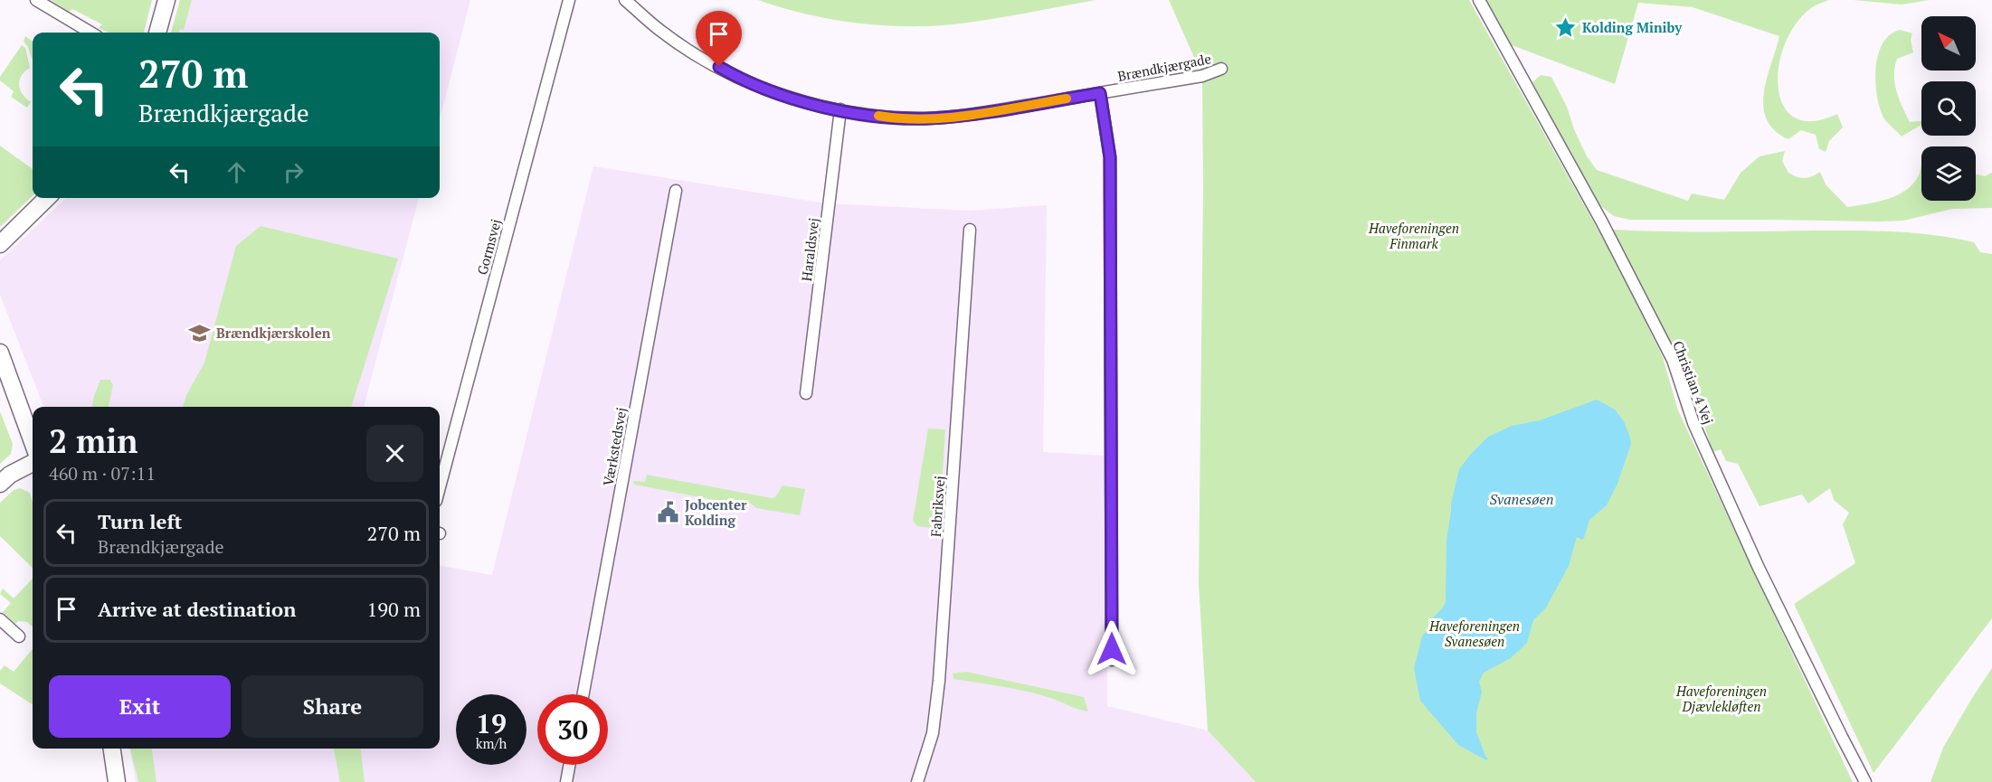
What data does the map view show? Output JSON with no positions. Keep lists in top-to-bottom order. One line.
{"streets":{"street":["Brændkjærgade","Gormsvej","Haraldsvej","Christian 4 Vej","Værkstedsvej","Fabriksvej"]},"crossings":[["Brændkjærgade","Haraldsvej"]],"water":["Svanesøen"],"parks":["Haveforeningen Finmark","Haveforeningen Svanesøen","Haveforeningen Djævlekløften"],"places":{"place":["Kolding Miniby"],"school or university":["Brændkjærskolen"],"public building":["Jobcenter Kolding"]},"north":"top left","page":{"turn":["270 m","Brændkjærgade"],"heading":["2 min","460 m · 07:11"],"list":[{"name":"Turn left","note":"Brændkjærgade","value":"270 m"},{"name":"Arrive at destination","value":"190 m"}],"buttons":["Exit","Share"],"speed":"19 km/h","limit":"30"}}
